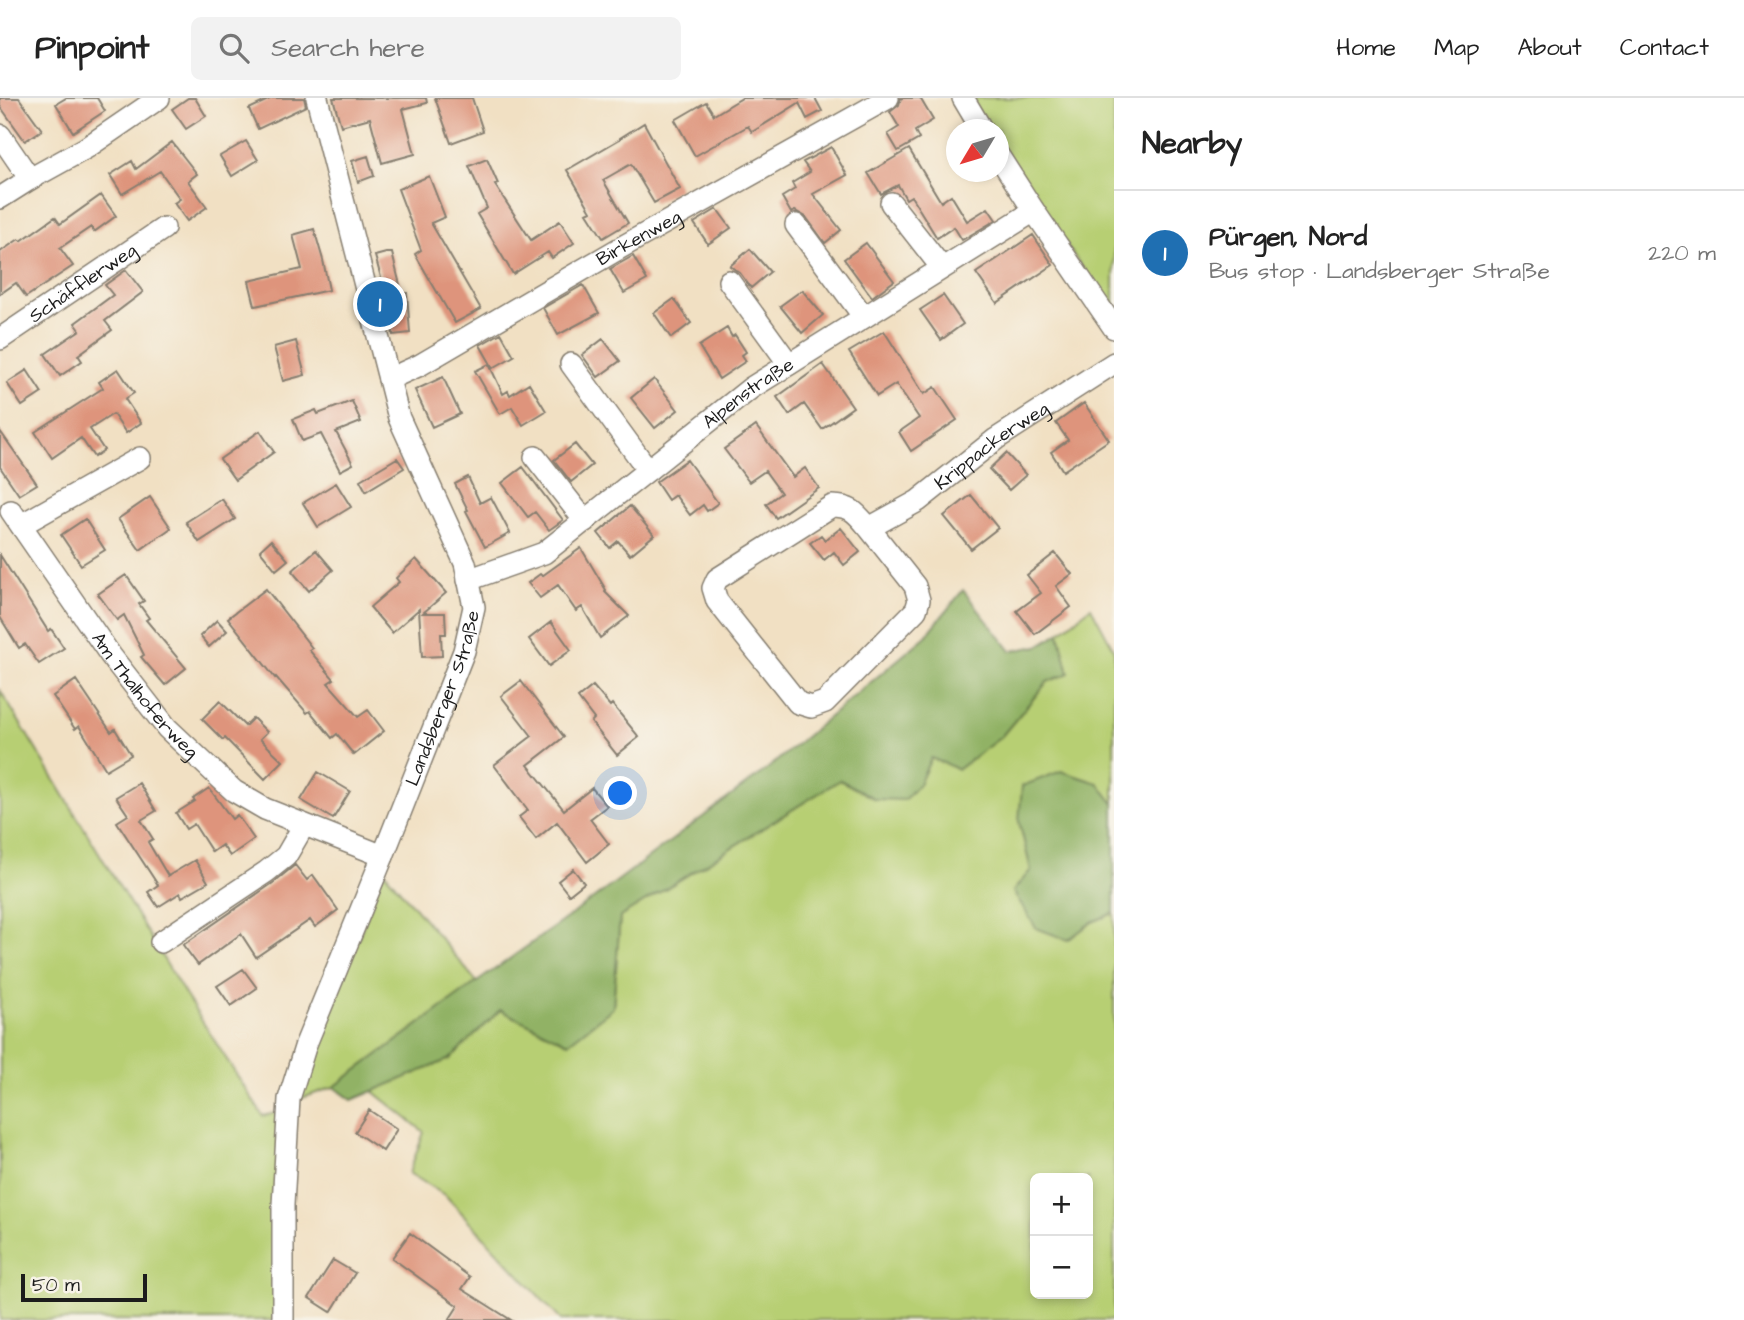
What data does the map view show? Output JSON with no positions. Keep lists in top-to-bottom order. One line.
{"streets":{"street":["Birkenweg","Schäfflerweg","Alpenstraße","Krippackerweg","Am Thalhoferweg","Landsberger Straße"]},"crossings":[["Birkenweg","Landsberger Straße"],["Alpenstraße","Landsberger Straße"],["Am Thalhoferweg","Landsberger Straße"]],"scale_bar":"50 m","north":"bottom left","page":{"header":"Pinpoint","search":"Search here","nav":["Home","Map","About","Contact"],"heading":"Nearby","list":[{"mark":"1","name":"Pürgen, Nord","note":"Bus stop · Landsberger Straße","value":"220 m"}],"pins":"1","map_buttons":["+","−"],"scale":"50 m"}}
